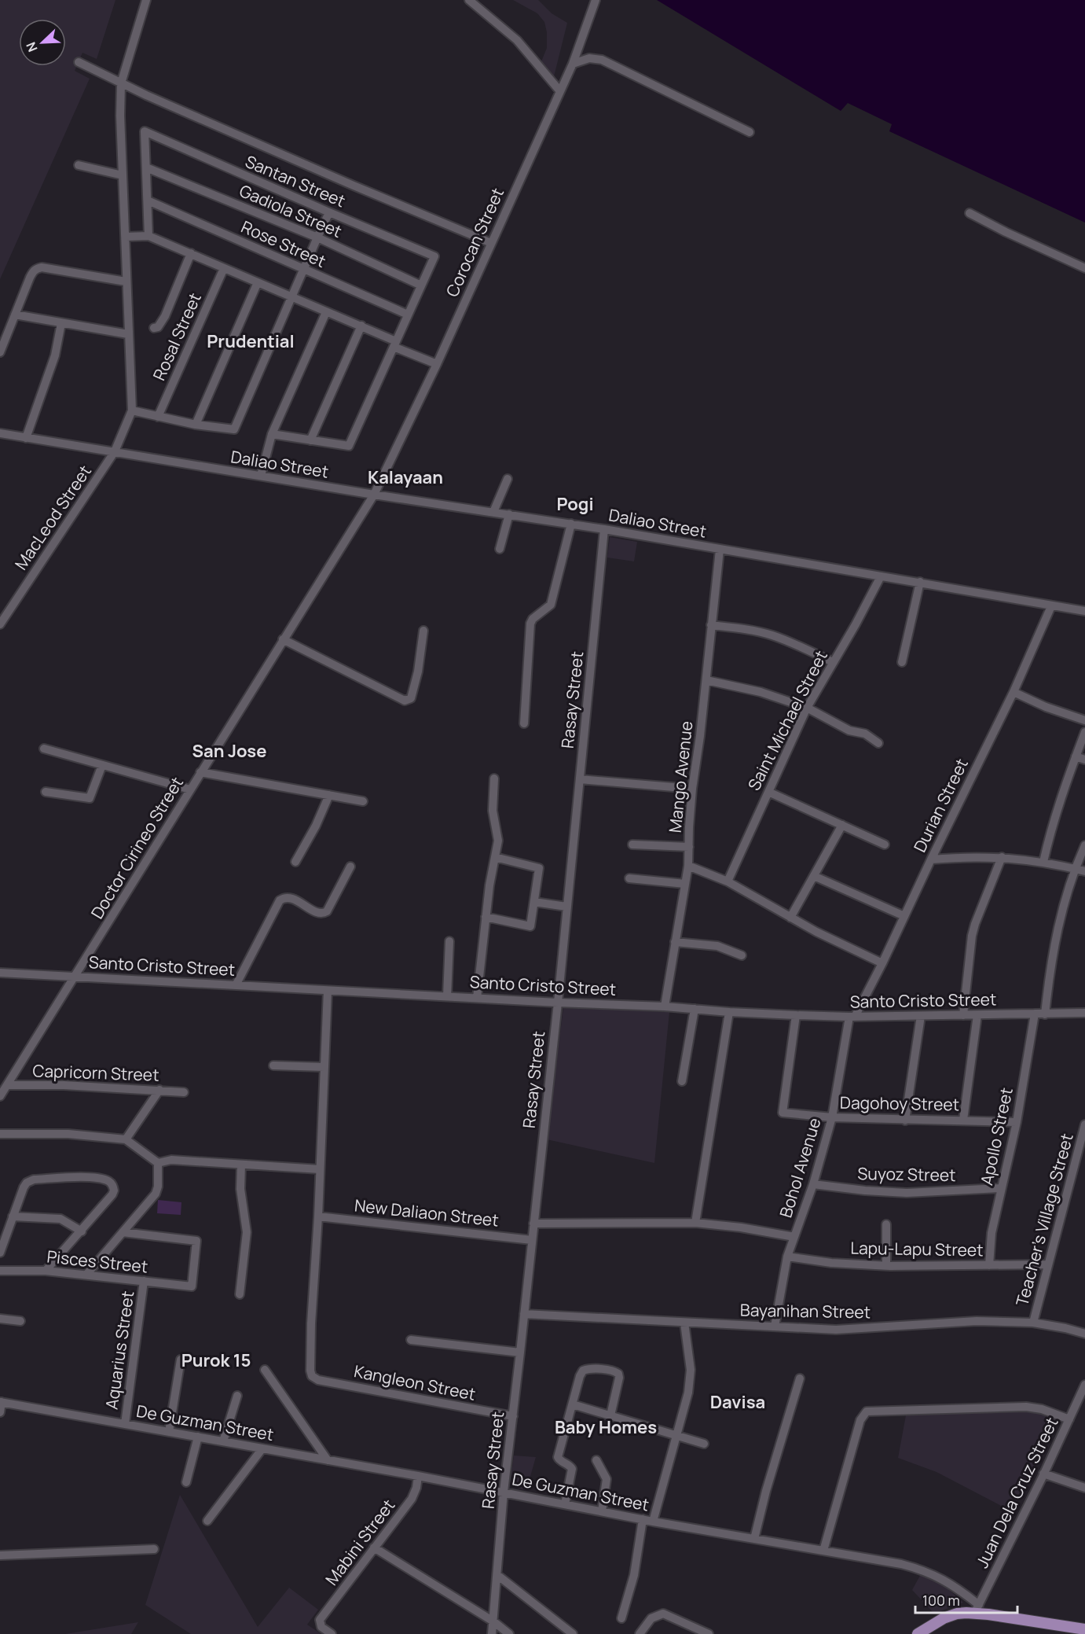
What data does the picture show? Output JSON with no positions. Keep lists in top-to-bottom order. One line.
{"streets":{"street":["Santan Street","Gadiola Street","Corocan Street","Rose Street","Rosal Street","Daliao Street","MacLeod Street","Rasay Street","Saint Michael Street","Mango Avenue","Durian Street","Doctor Cirineo Street","Santo Cristo Street","Capricorn Street","Dagohoy Street","Apollo Street","Bohol Avenue","Suyoz Street","New Daliaon Street","Teacher's Village Street","Lapu-Lapu Street","Pisces Street","Bayanihan Street","Aquarius Street","Kangleon Street","De Guzman Street","Juan Dela Cruz Street","Mabini Street"]},"crossings":[["Santan Street","Gadiola Street"],["Corocan Street","Daliao Street"],["Corocan Street","Doctor Cirineo Street"],["Daliao Street","MacLeod Street"],["Daliao Street","Rasay Street"],["Daliao Street","Saint Michael Street"],["Daliao Street","Mango Avenue"],["Daliao Street","Durian Street"],["Daliao Street","Doctor Cirineo Street"],["Rasay Street","Santo Cristo Street"],["Rasay Street","New Daliaon Street"],["Rasay Street","Bayanihan Street"],["Rasay Street","Kangleon Street"],["Rasay Street","De Guzman Street"],["Mango Avenue","Santo Cristo Street"],["Durian Street","Santo Cristo Street"],["Durian Street","Bohol Avenue"],["Doctor Cirineo Street","Santo Cristo Street"],["Doctor Cirineo Street","Capricorn Street"],["Santo Cristo Street","Dagohoy Street"],["Santo Cristo Street","Apollo Street"],["Santo Cristo Street","Bohol Avenue"],["Dagohoy Street","Apollo Street"],["Dagohoy Street","Bohol Avenue"],["Apollo Street","Suyoz Street"],["Apollo Street","Lapu-Lapu Street"],["Bohol Avenue","Suyoz Street"],["Bohol Avenue","Lapu-Lapu Street"],["Bohol Avenue","Bayanihan Street"],["New Daliaon Street","Kangleon Street"],["Teacher's Village Street","Lapu-Lapu Street"],["Teacher's Village Street","Bayanihan Street"],["Pisces Street","Aquarius Street"],["Aquarius Street","De Guzman Street"],["De Guzman Street","Juan Dela Cruz Street"],["De Guzman Street","Mabini Street"]],"districts":["Prudential","Kalayaan","Pogi","San Jose","Purok 15","Davisa","Baby Homes"],"scale_bar":"100 m","north":"bottom left"}
